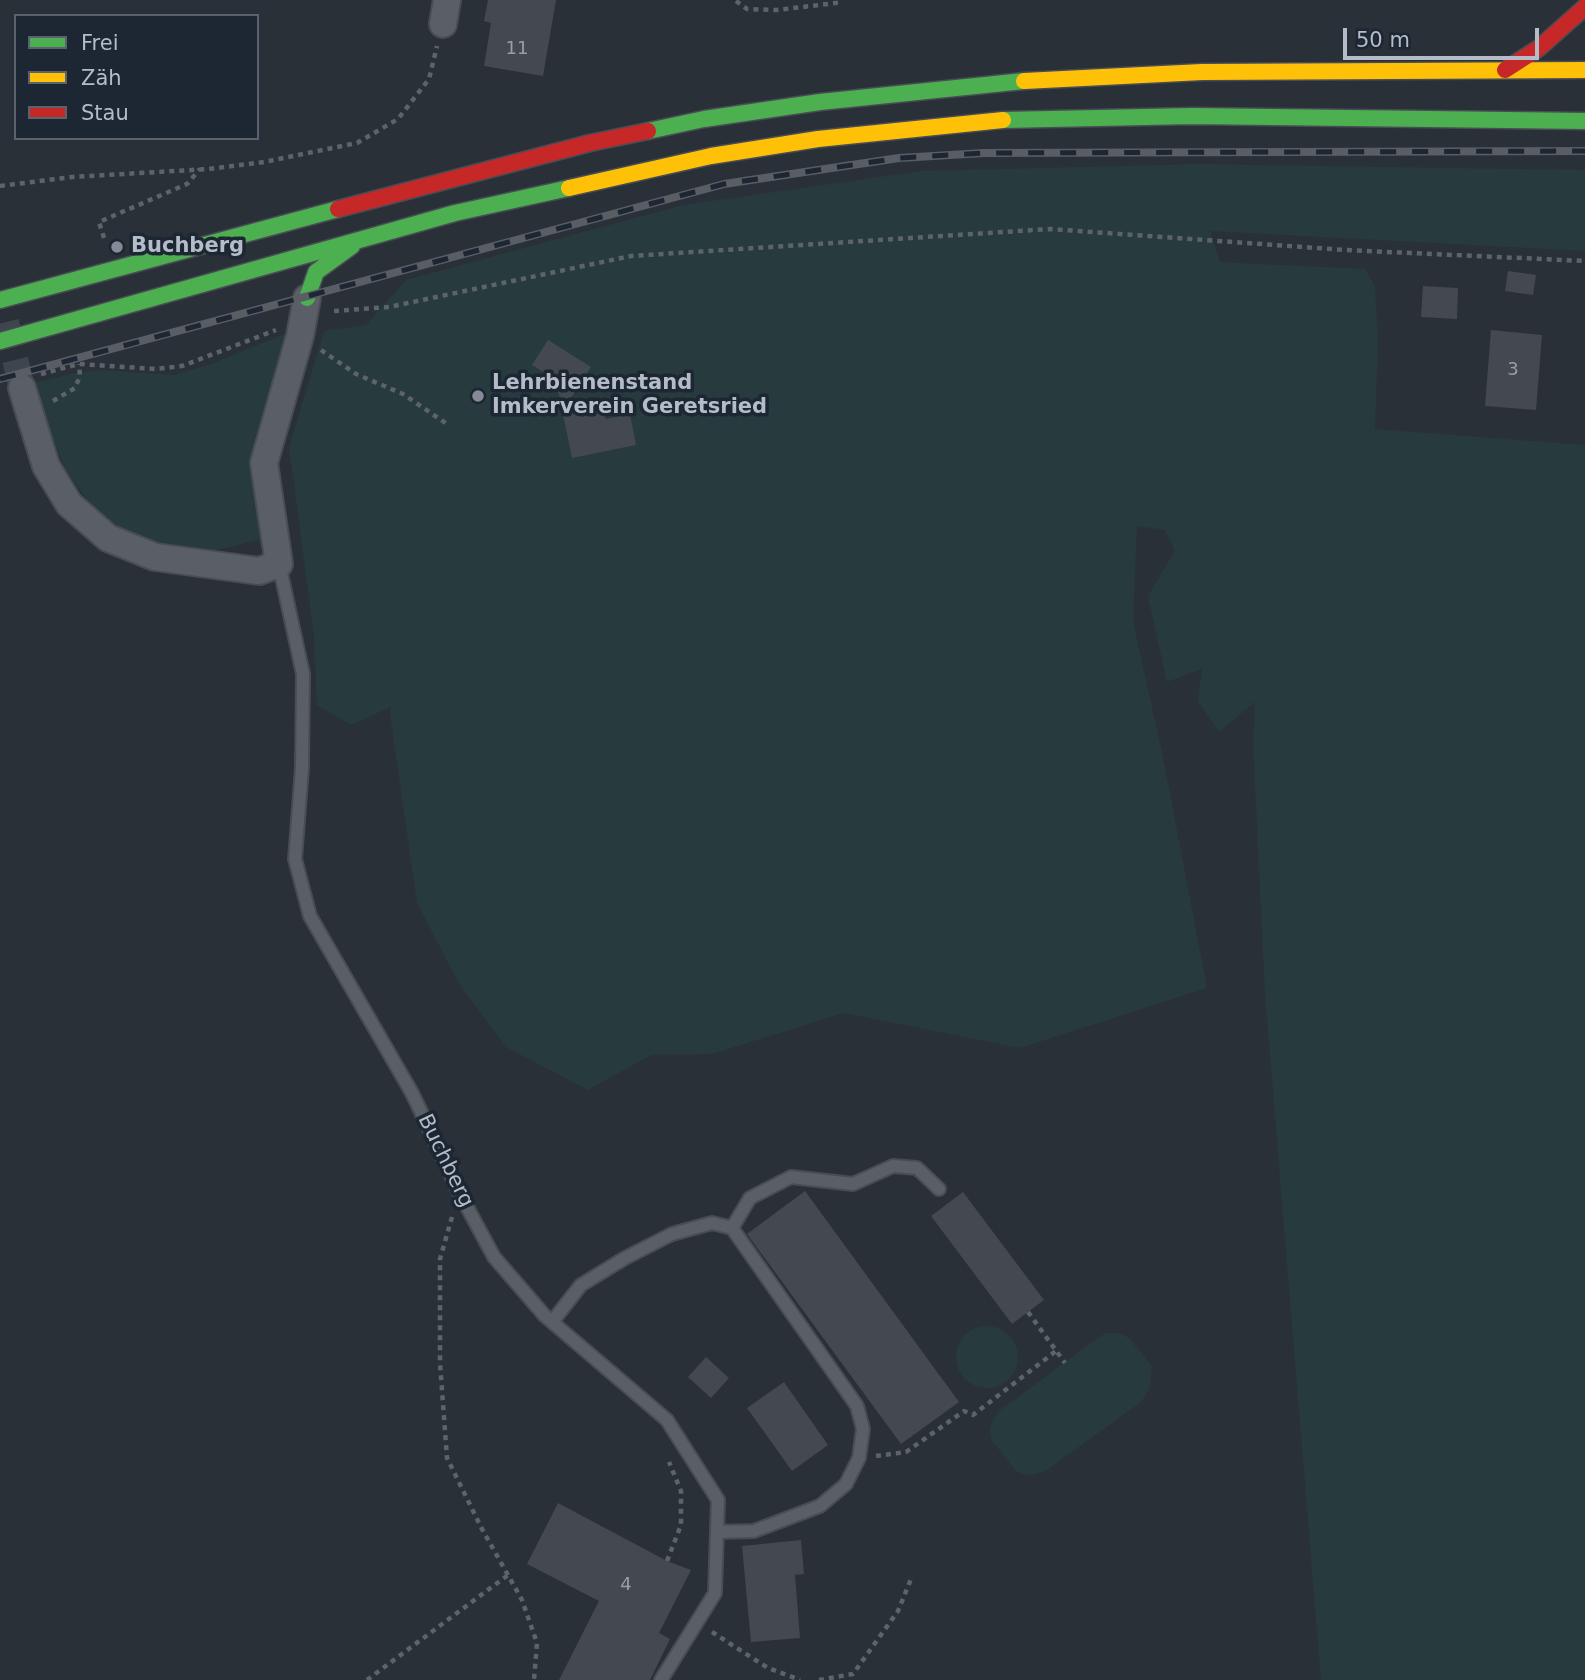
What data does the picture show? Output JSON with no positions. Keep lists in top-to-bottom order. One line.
{"streets":{"street":["Buchberg"]},"places":["Buchberg","Lehrbienenstand Imkerverein Geretsried"],"house_numbers":["11","3","4"],"legend":["Frei","Zäh","Stau"],"scale_bar":"50 m"}
